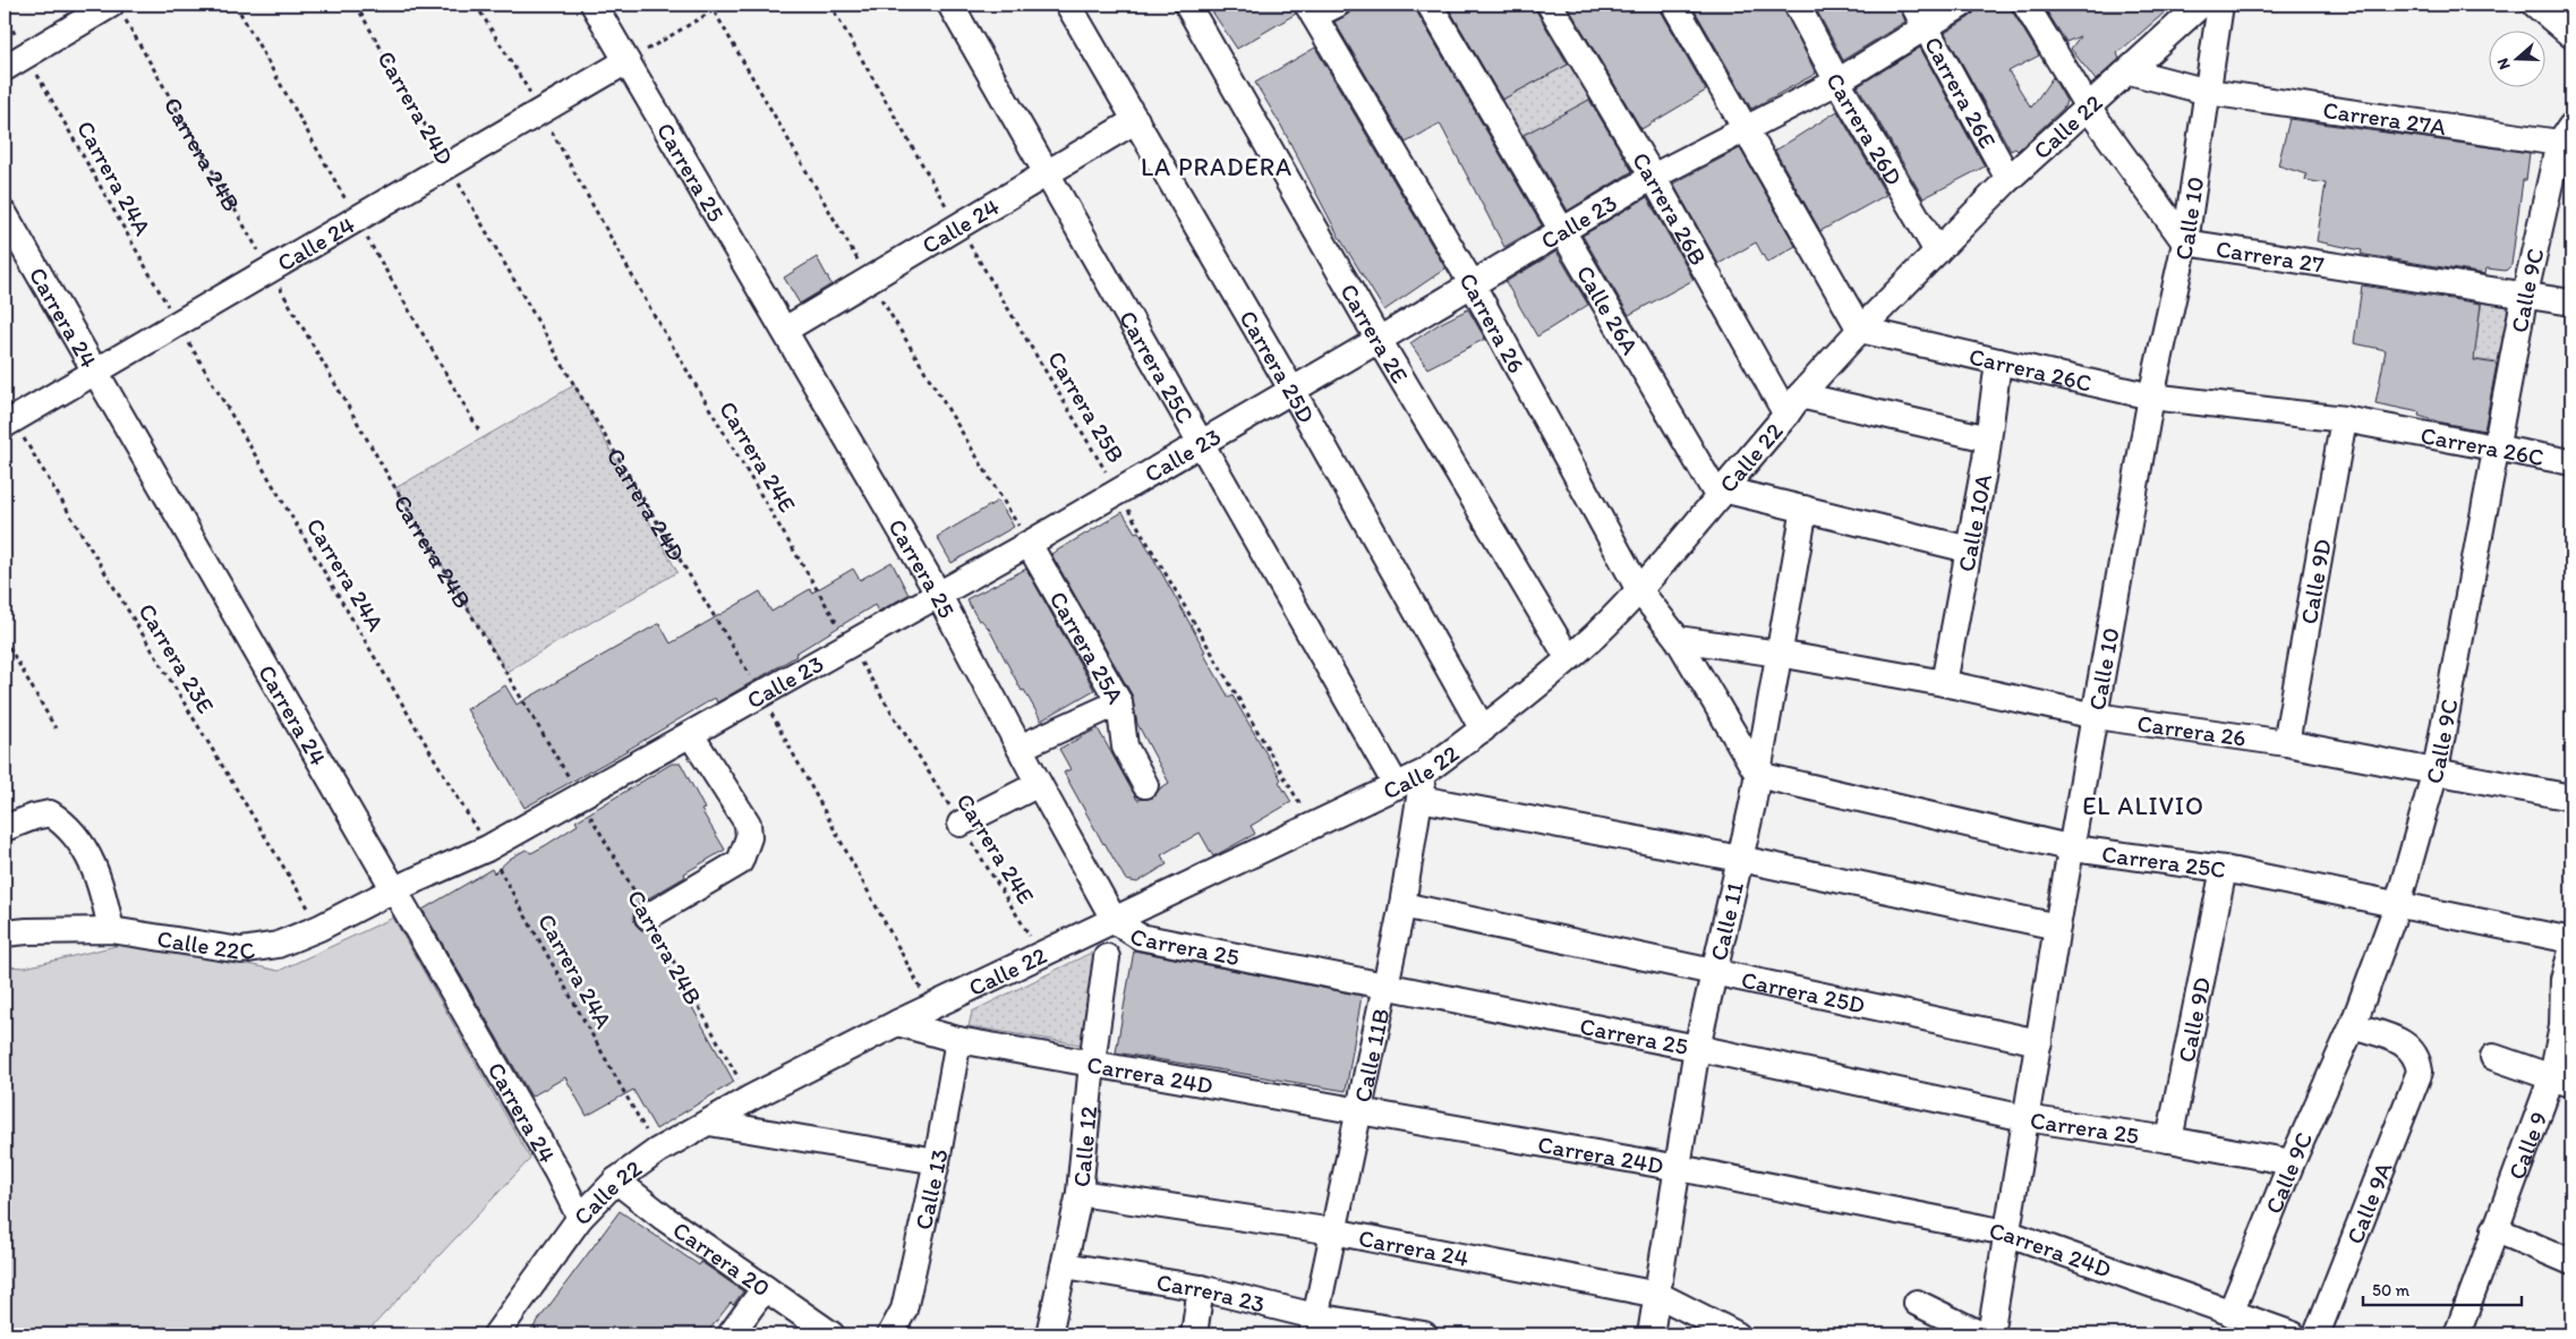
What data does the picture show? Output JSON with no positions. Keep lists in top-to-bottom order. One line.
{"streets":{"street":["Carrera 26E","Carrera 24D","Carrera 27A","Calle 22","Carrera 26D","Carrera 25","Carrera 26B","Calle 10","Calle 23","Calle 24","Carrera 27","Calle 9C","Calle 26A","Carrera 24","Carrera 26","Carrera 2E","Carrera 25C","Carrera 25D","Carrera 26C","Calle 10A","Calle 9D","Carrera 25A","Calle 11","Calle 22C","Calle 11B","Calle 9","Calle 12","Calle 13","Calle 9A","Carrera 20","Carrera 23"],"path":["Carrera 24B","Carrera 24A","Carrera 25B","Carrera 24E","Carrera 23E"]},"crossings":[["Carrera 26E","Calle 22"],["Carrera 26E","Calle 23"],["Carrera 24D","Calle 22"],["Carrera 24D","Calle 10"],["Carrera 24D","Calle 23"],["Carrera 24D","Calle 24"],["Carrera 24D","Calle 9C"],["Carrera 24D","Calle 11"],["Carrera 24D","Calle 11B"],["Carrera 24D","Calle 12"],["Carrera 24D","Calle 13"],["Carrera 27A","Calle 22"],["Carrera 27A","Calle 10"],["Carrera 27A","Calle 9C"],["Calle 22","Carrera 26D"],["Calle 22","Carrera 24B"],["Calle 22","Carrera 25"],["Calle 22","Carrera 24A"],["Calle 22","Carrera 26B"],["Calle 22","Carrera 27"],["Calle 22","Calle 26A"],["Calle 22","Carrera 24"],["Calle 22","Carrera 26"],["Calle 22","Carrera 2E"],["Calle 22","Carrera 25C"],["Calle 22","Carrera 25D"],["Calle 22","Carrera 26C"],["Calle 22","Carrera 25B"],["Calle 22","Calle 11B"],["Calle 22","Carrera 20"],["Carrera 26D","Calle 23"],["Carrera 24B","Calle 23"],["Carrera 24B","Calle 24"],["Carrera 25","Calle 10"],["Carrera 25","Calle 23"],["Carrera 25","Calle 24"],["Carrera 25","Calle 9C"],["Carrera 25","Calle 9D"],["Carrera 25","Calle 11"],["Carrera 25","Calle 11B"],["Carrera 24A","Calle 23"],["Carrera 24A","Calle 24"],["Carrera 26B","Calle 23"],["Calle 10","Carrera 27"],["Calle 10","Carrera 26"],["Calle 10","Carrera 25C"],["Calle 10","Carrera 25D"],["Calle 10","Carrera 26C"],["Calle 23","Calle 26A"],["Calle 23","Carrera 24"],["Calle 23","Carrera 26"],["Calle 23","Carrera 2E"],["Calle 23","Carrera 25C"],["Calle 23","Carrera 25D"],["Calle 23","Carrera 25B"],["Calle 23","Carrera 24E"],["Calle 23","Carrera 25A"],["Calle 23","Calle 22C"],["Calle 24","Carrera 24"],["Calle 24","Carrera 25C"],["Calle 24","Carrera 25D"],["Calle 24","Carrera 25B"],["Calle 24","Carrera 24E"],["Calle 24","Carrera 23E"],["Carrera 27","Calle 9C"],["Calle 9C","Carrera 26"],["Calle 9C","Carrera 25C"],["Calle 9C","Carrera 26C"],["Calle 9C","Calle 9A"],["Carrera 24","Calle 11"],["Carrera 24","Calle 22C"],["Carrera 24","Calle 11B"],["Carrera 24","Calle 12"],["Carrera 26","Carrera 25C"],["Carrera 26","Calle 10A"],["Carrera 26","Calle 9D"],["Carrera 26","Calle 11"],["Carrera 25C","Calle 9D"],["Carrera 25C","Calle 11"],["Carrera 25D","Calle 11"],["Carrera 25D","Calle 11B"],["Carrera 26C","Calle 10A"],["Carrera 26C","Calle 9D"],["Carrera 23E","Calle 22C"],["Calle 11B","Carrera 23"],["Calle 12","Carrera 23"]],"districts":["LA PRADERA","EL ALIVIO"],"scale_bar":"50 m","north":"left"}
